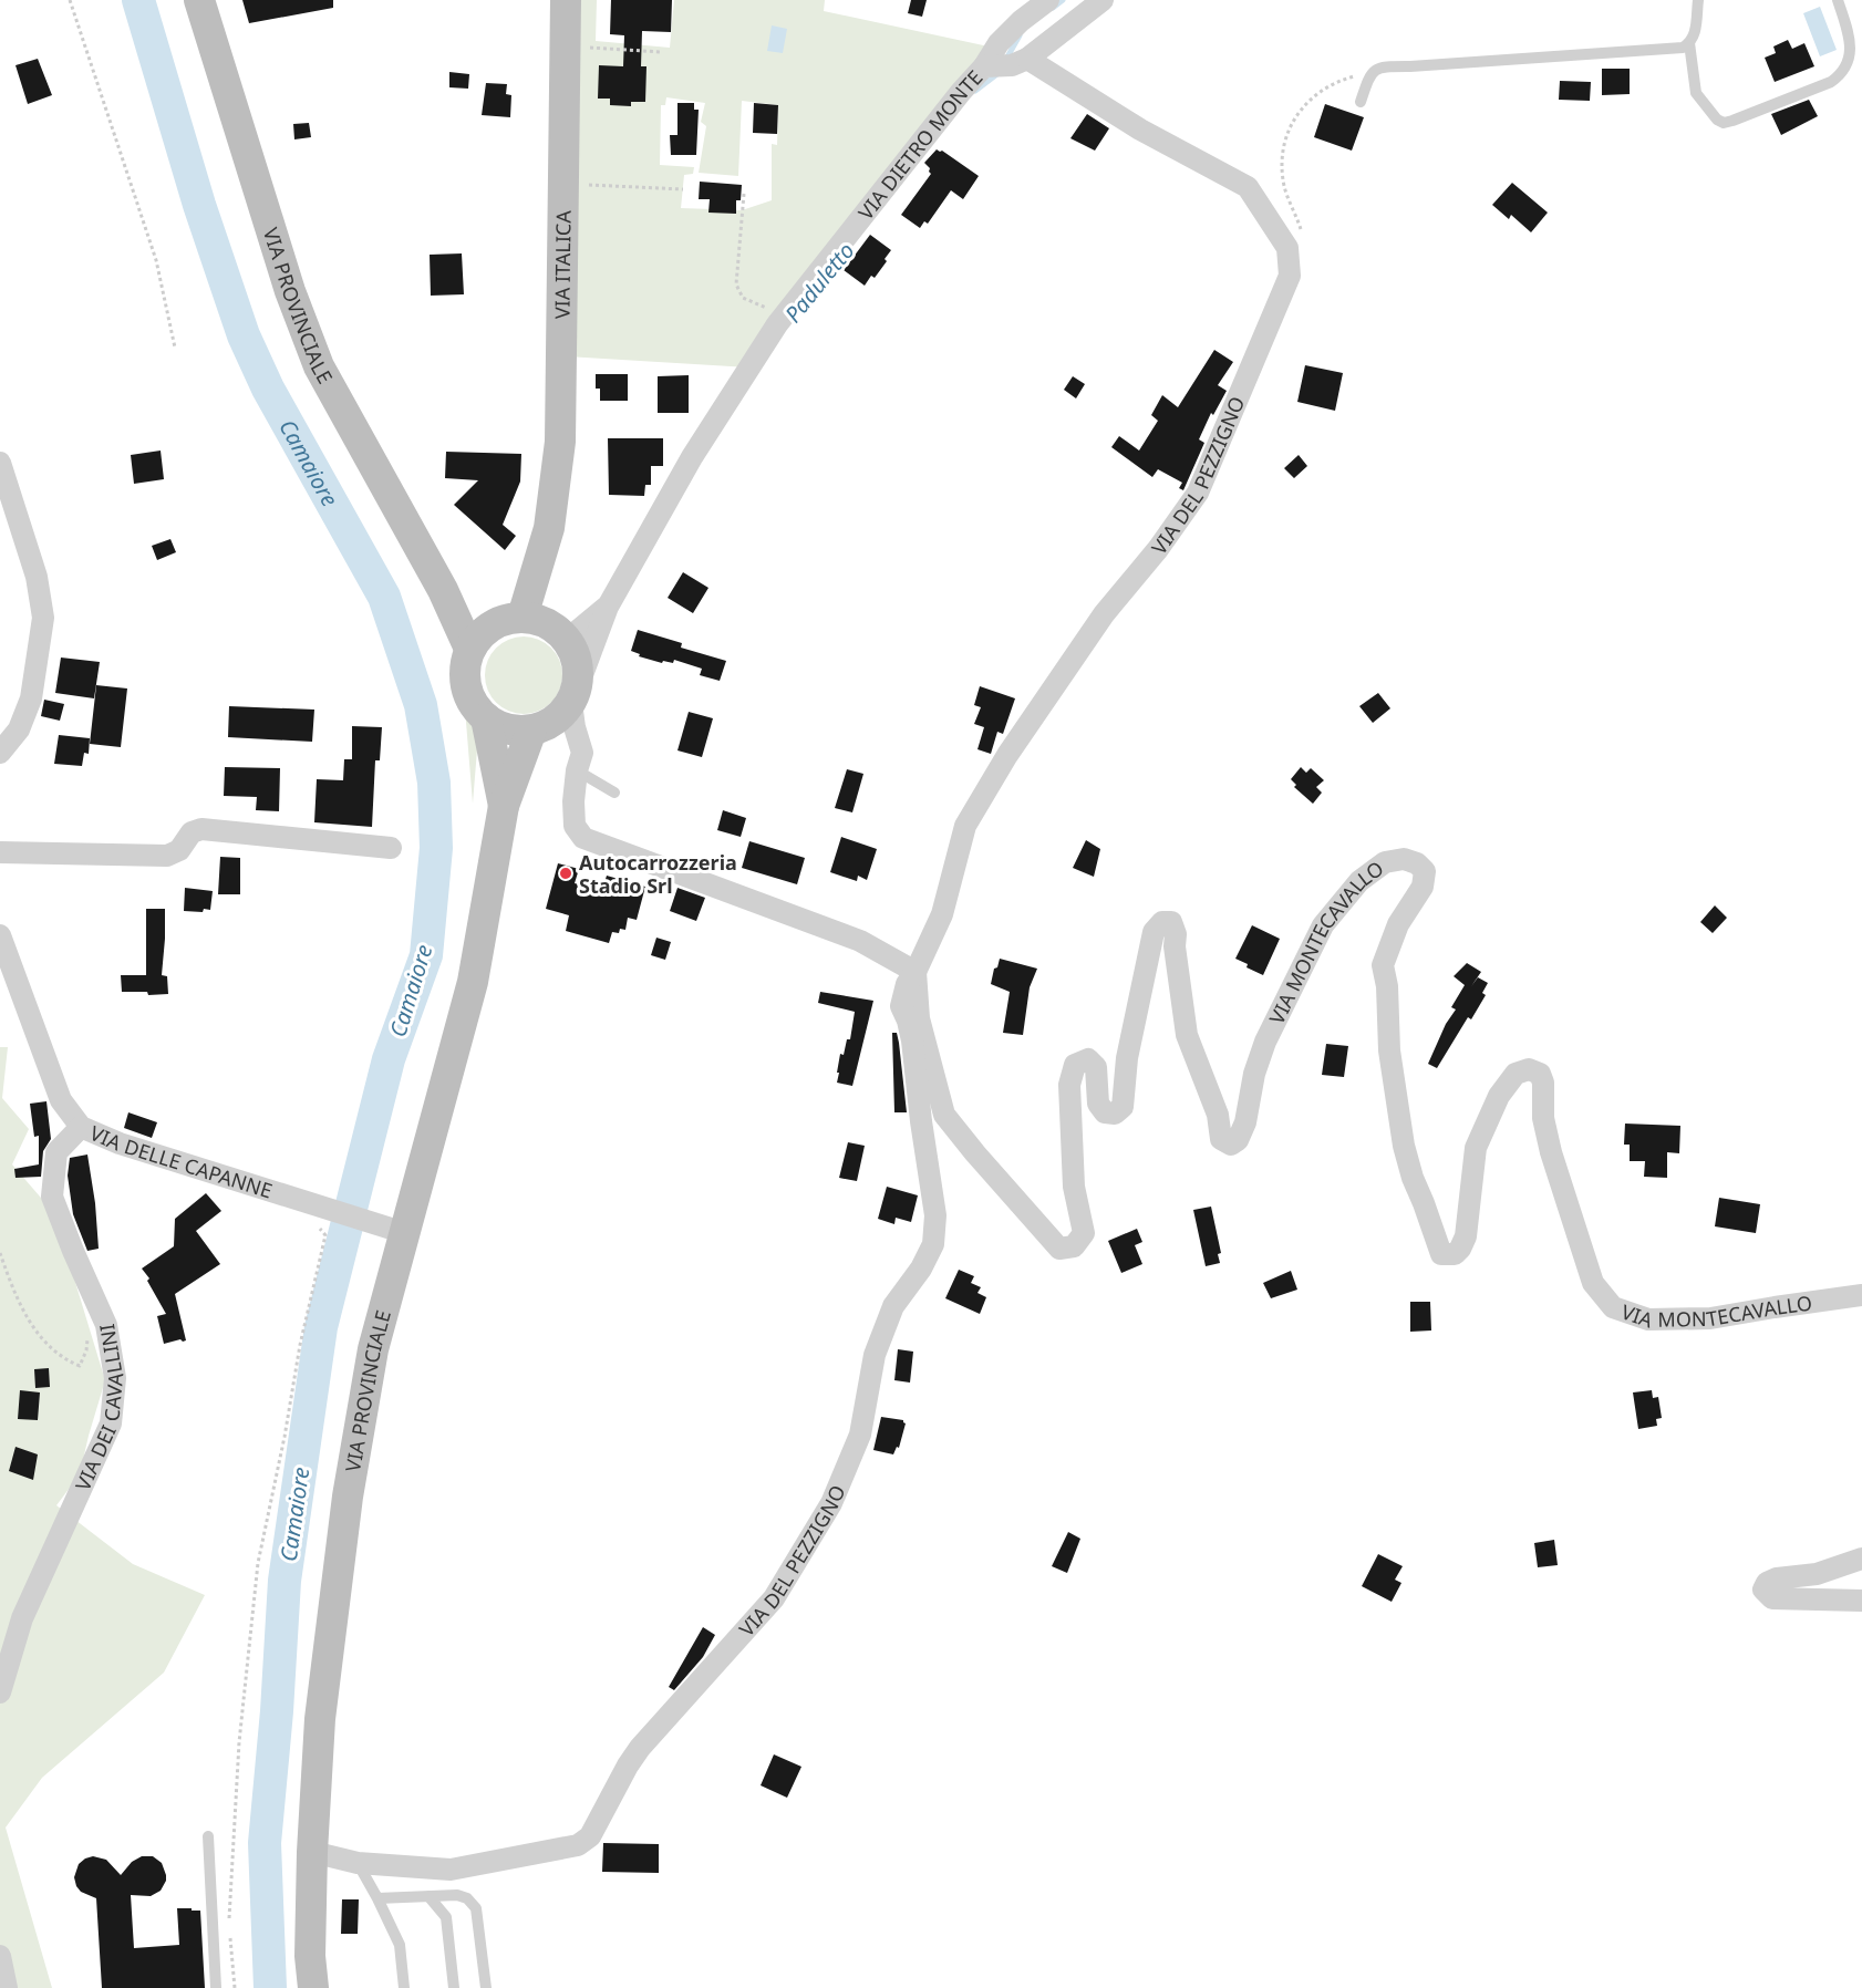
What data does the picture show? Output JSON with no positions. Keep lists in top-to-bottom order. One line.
{"streets":{"main road":["VIA ITALICA","VIA PROVINCIALE"],"street":["VIA DIETRO MONTE","VIA DEL PEZZIGNO","VIA MONTECAVALLO","VIA DELLE CAPANNE","VIA DEI CAVALLINI"]},"crossings":[["VIA DIETRO MONTE","VIA ITALICA"],["VIA DIETRO MONTE","VIA PROVINCIALE"],["VIA DIETRO MONTE","VIA DEL PEZZIGNO"],["VIA ITALICA","VIA PROVINCIALE"],["VIA PROVINCIALE","VIA DEL PEZZIGNO"],["VIA PROVINCIALE","VIA DELLE CAPANNE"],["VIA DEL PEZZIGNO","VIA MONTECAVALLO"],["VIA DELLE CAPANNE","VIA DEI CAVALLINI"]],"water":["Paduletto","Camaiore"],"places":["Autocarrozzeria Stadio Srl"]}
